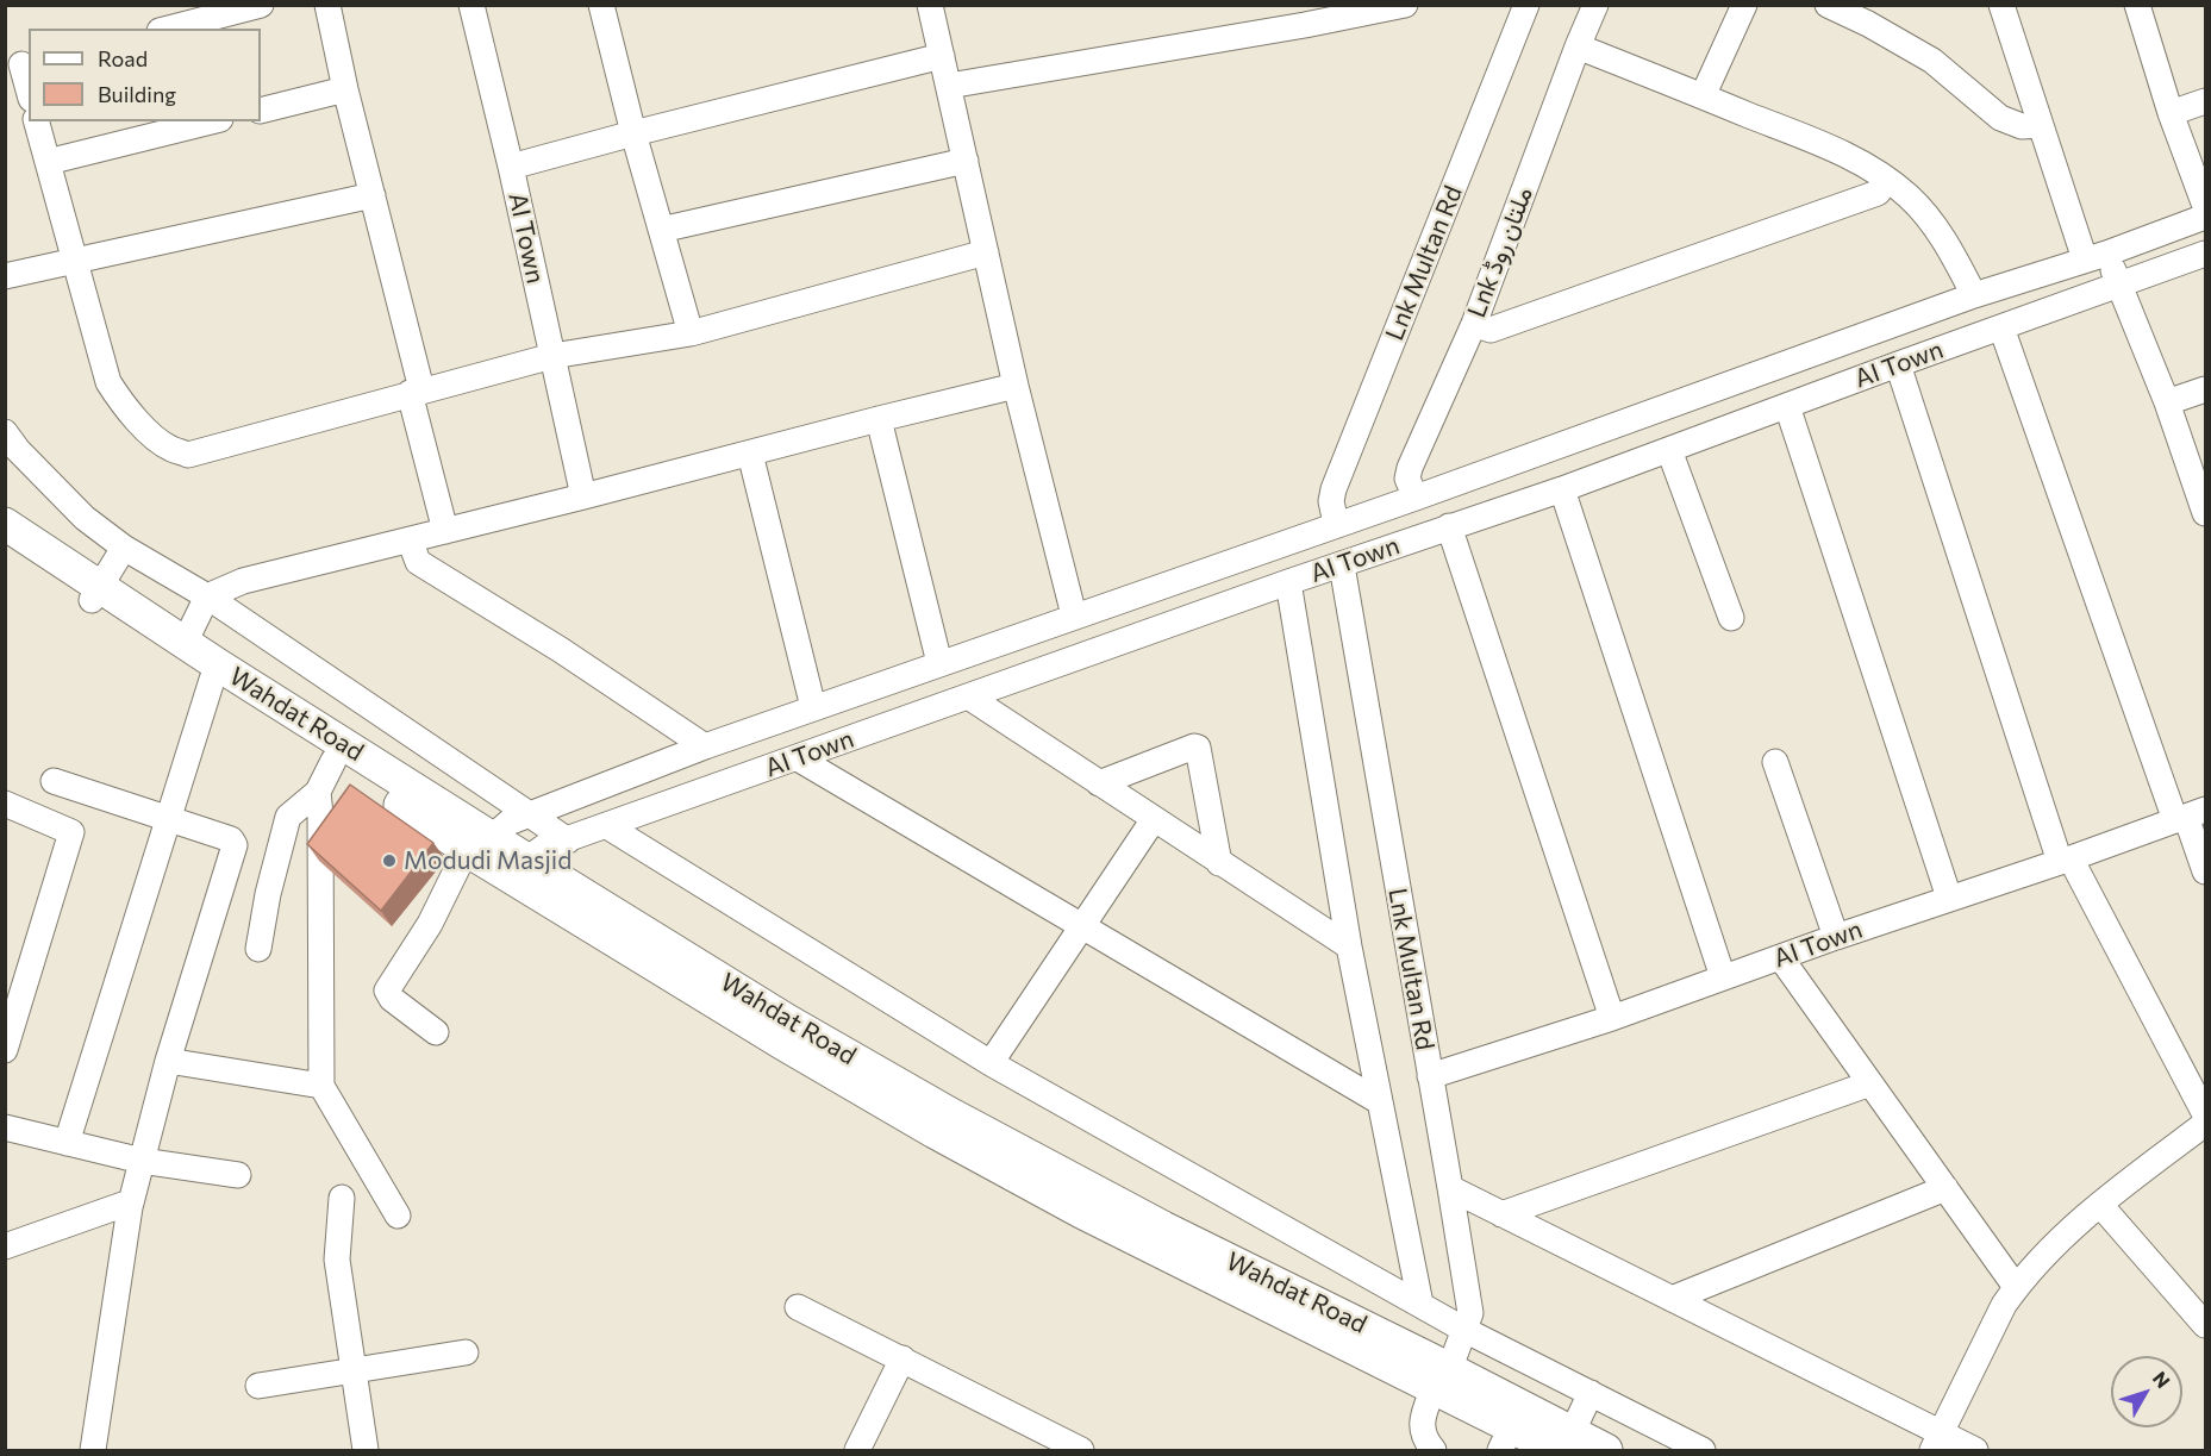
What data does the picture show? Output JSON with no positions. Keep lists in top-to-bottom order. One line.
{"streets":{"main road":["Wahdat Road"],"street":["AI Town","Lnk ملتان روڈ","Lnk Multan Rd"]},"crossings":[["AI Town","Lnk Multan Rd"],["AI Town","Wahdat Road"],["Lnk Multan Rd","Wahdat Road"]],"places":["Modudi Masjid"],"legend":["Road","Building"],"north":"top right"}
